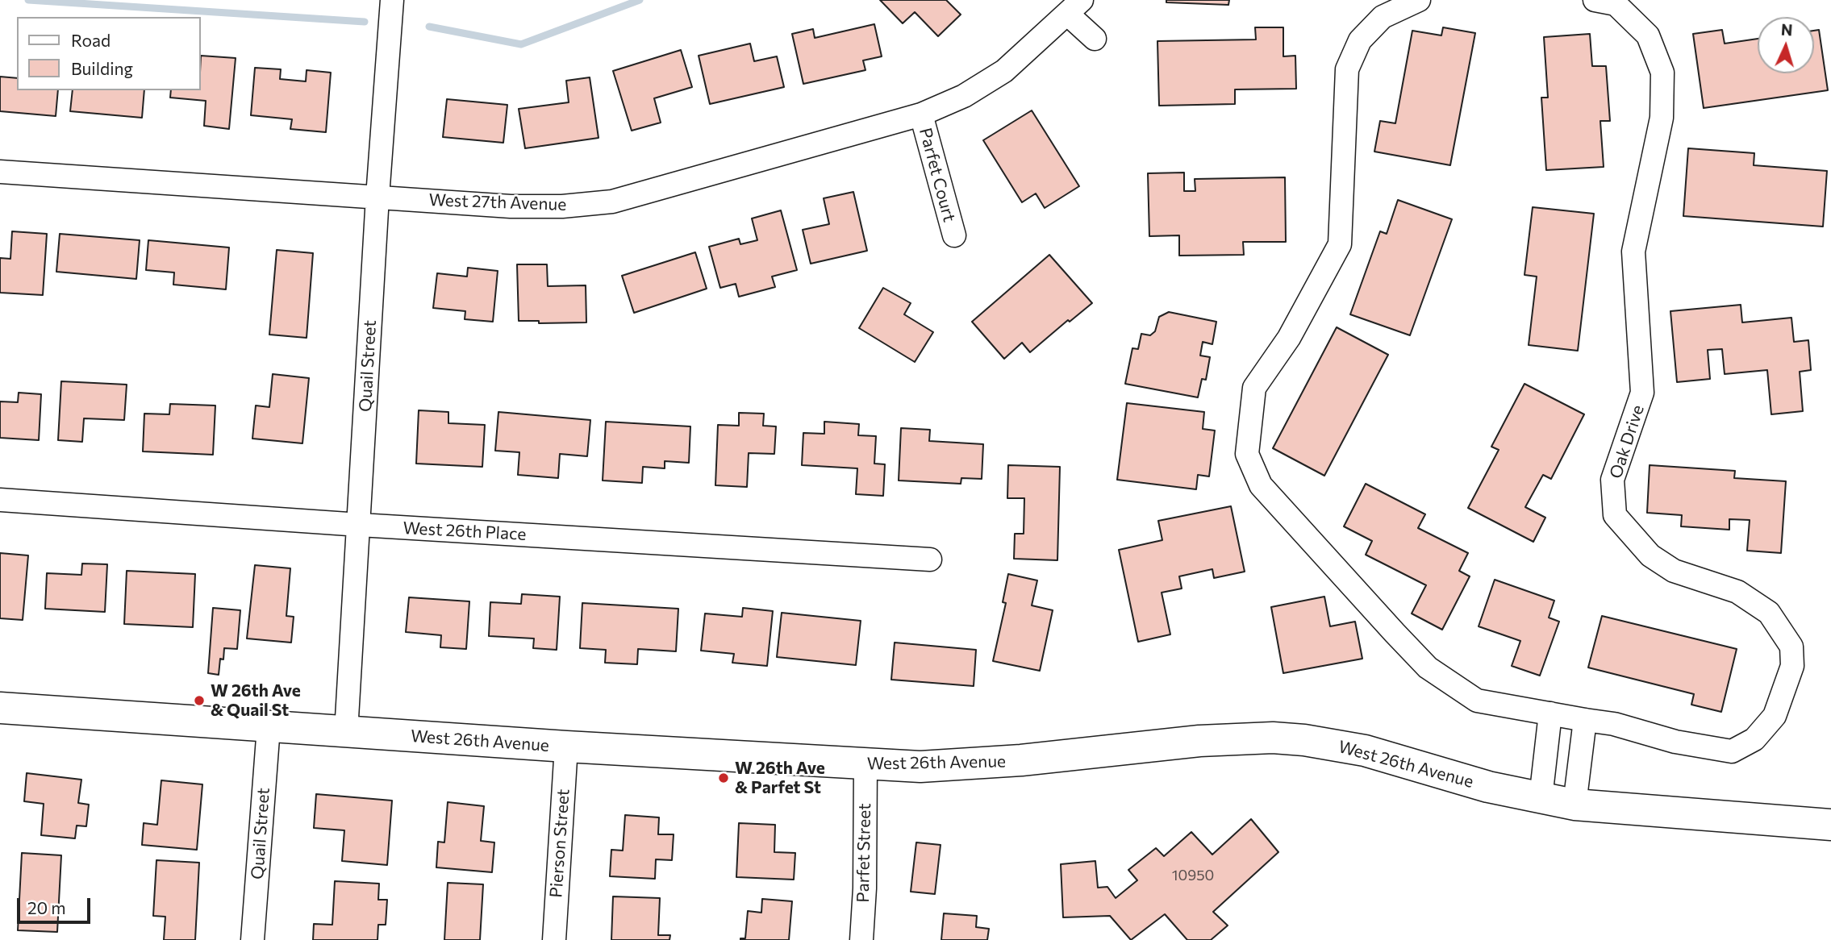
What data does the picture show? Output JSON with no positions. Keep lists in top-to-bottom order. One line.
{"streets":{"street":["Parfet Court","West 27th Avenue","Quail Street","Oak Drive","West 26th Place","West 26th Avenue","Pierson Street","Parfet Street"]},"crossings":[["Parfet Court","West 27th Avenue"],["West 27th Avenue","Quail Street"],["Quail Street","West 26th Place"],["Quail Street","West 26th Avenue"],["West 26th Avenue","Pierson Street"],["West 26th Avenue","Parfet Street"]],"places":["W 26th Ave & Quail St","W 26th Ave & Parfet St"],"house_numbers":["10950"],"legend":["Road","Building"],"scale_bar":"20 m","north":"top"}
